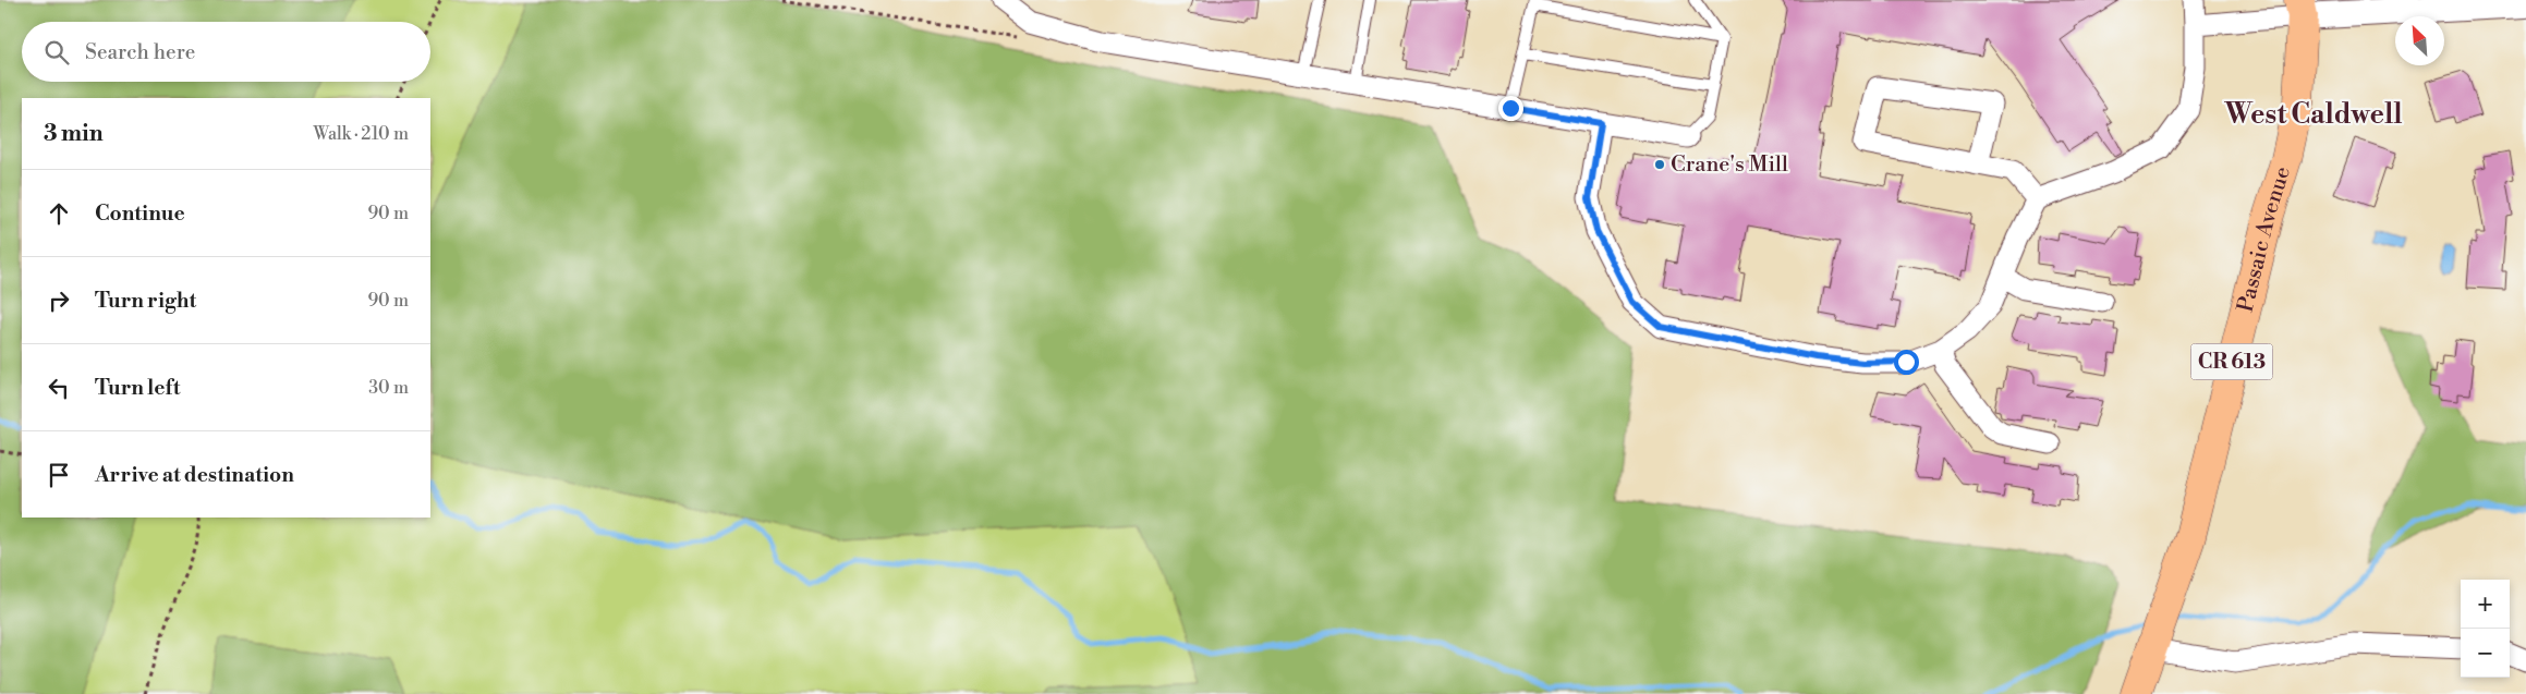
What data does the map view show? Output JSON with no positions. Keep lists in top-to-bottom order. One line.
{"streets":{"main road":["Passaic Avenue","CR 613"]},"districts":["West Caldwell"],"places":["Crane's Mill"],"north":"top left","page":{"search":"Search here","heading":["3 min","Walk · 210 m"],"list":[["Continue","90 m"],["Turn right","90 m"],["Turn left","30 m"],"Arrive at destination"],"map_buttons":["+","−"]}}
